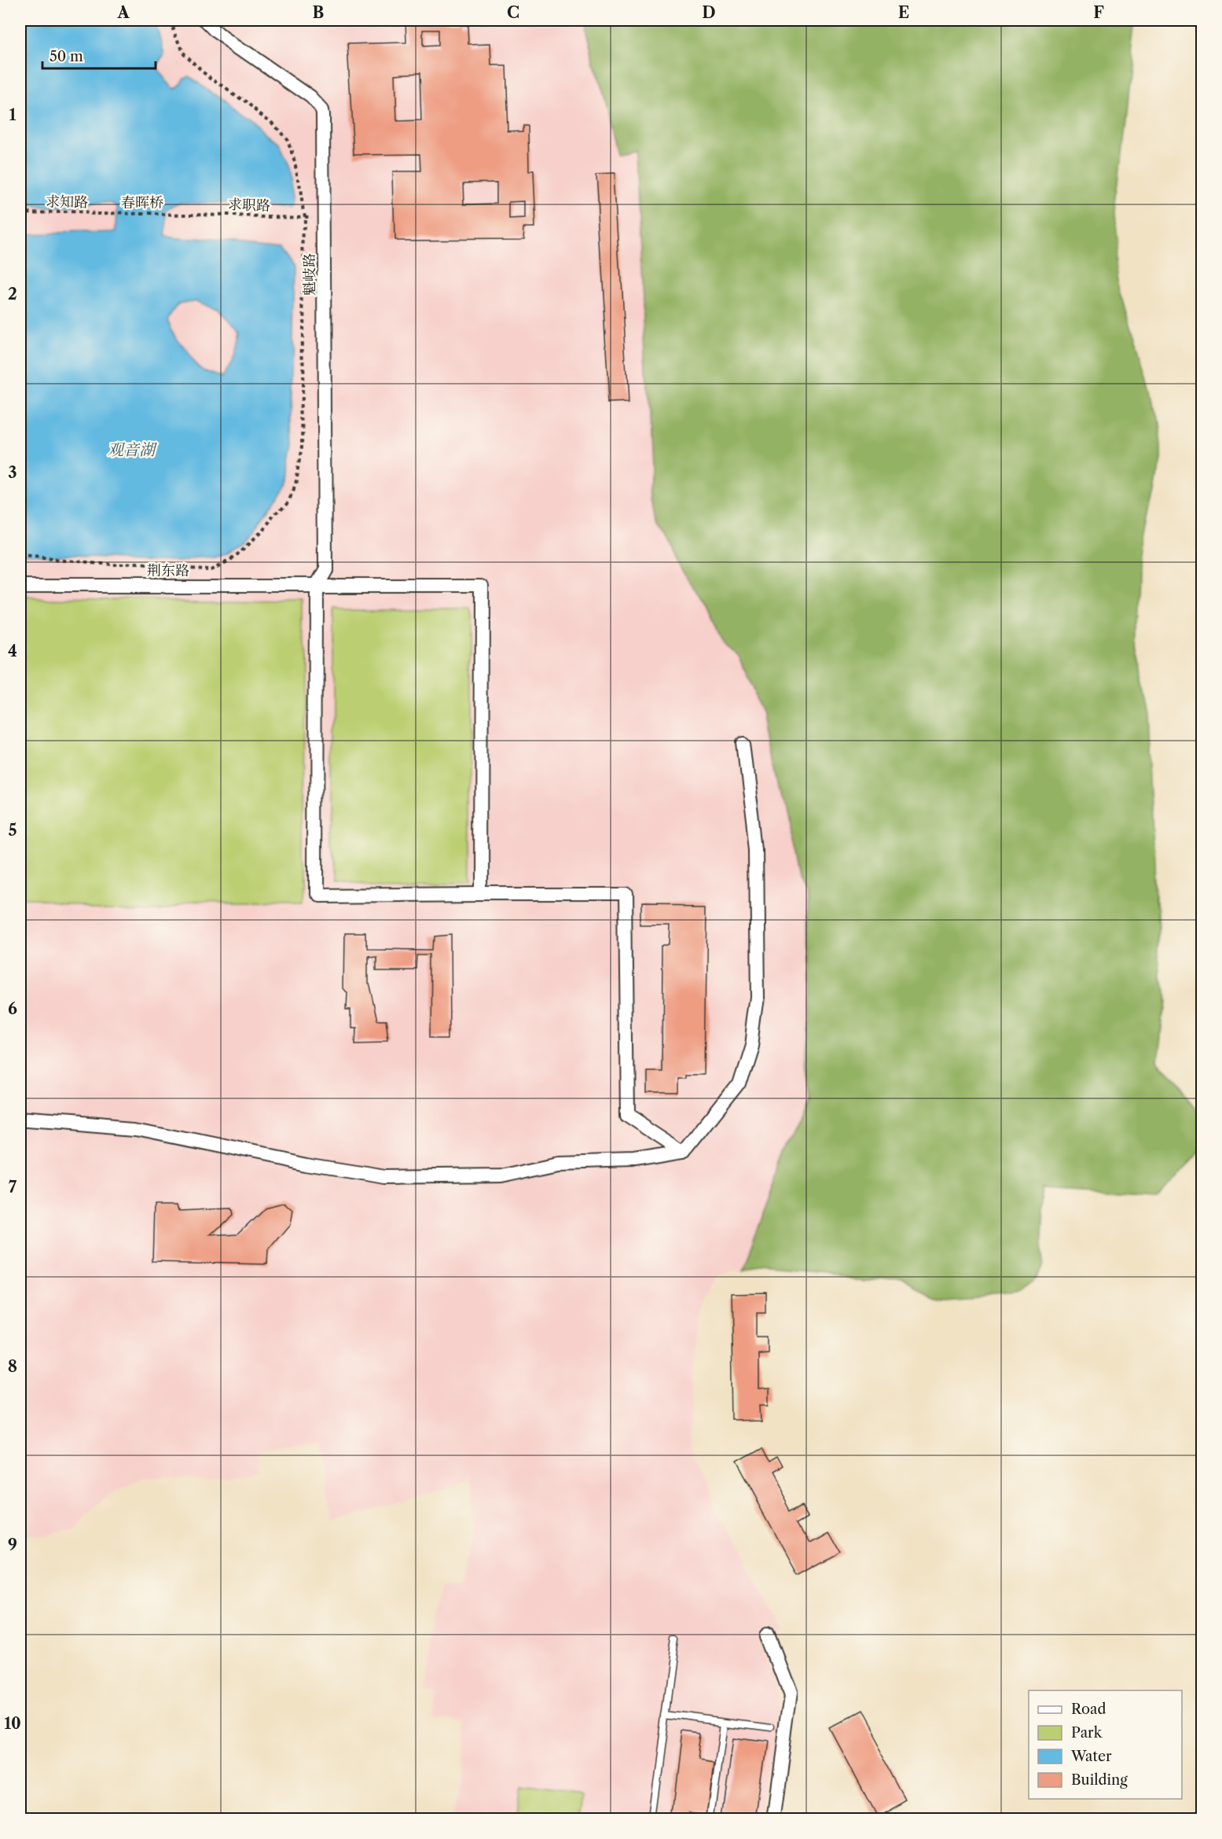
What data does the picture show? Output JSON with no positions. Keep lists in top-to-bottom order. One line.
{"streets":{"street":["魁岐路","荆东路"],"path":["求知路","春晖桥","求职路"]},"crossings":[["求知路","春晖桥"],["春晖桥","求职路"],["求职路","魁岐路"],["魁岐路","荆东路"]],"water":["观音湖"],"legend":["Road","Park","Water","Building"],"scale_bar":"50 m","grid":{"columns":["A","B","C","D","E","F"],"rows":["1","2","3","4","5","6","7","8","9","10"]}}
